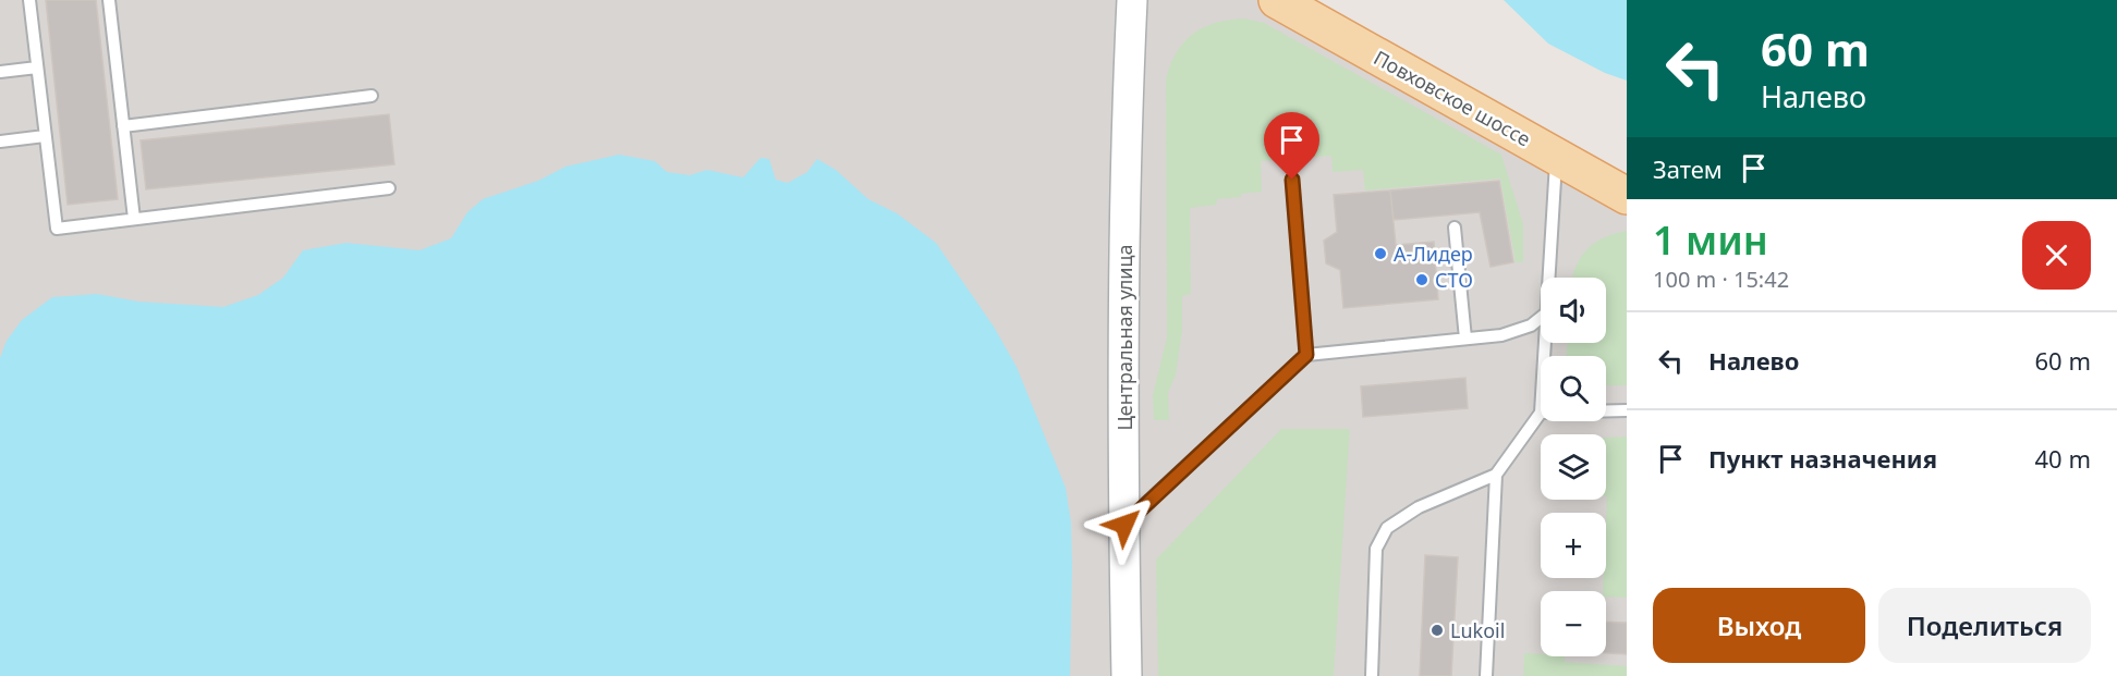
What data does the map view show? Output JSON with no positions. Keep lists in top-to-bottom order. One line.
{"streets":{"main road":["Повховское шоссе"],"street":["Центральная улица"]},"places":["А-Лидер","СТО","Lukoil"],"page":{"turn":["60 m","Налево"],"then":"Затем","heading":["1 мин","100 m · 15:42"],"map_buttons":["+","−"],"list":[{"name":"Налево","value":"60 m"},{"name":"Пункт назначения","value":"40 m"}],"buttons":["Выход","Поделиться"]}}
